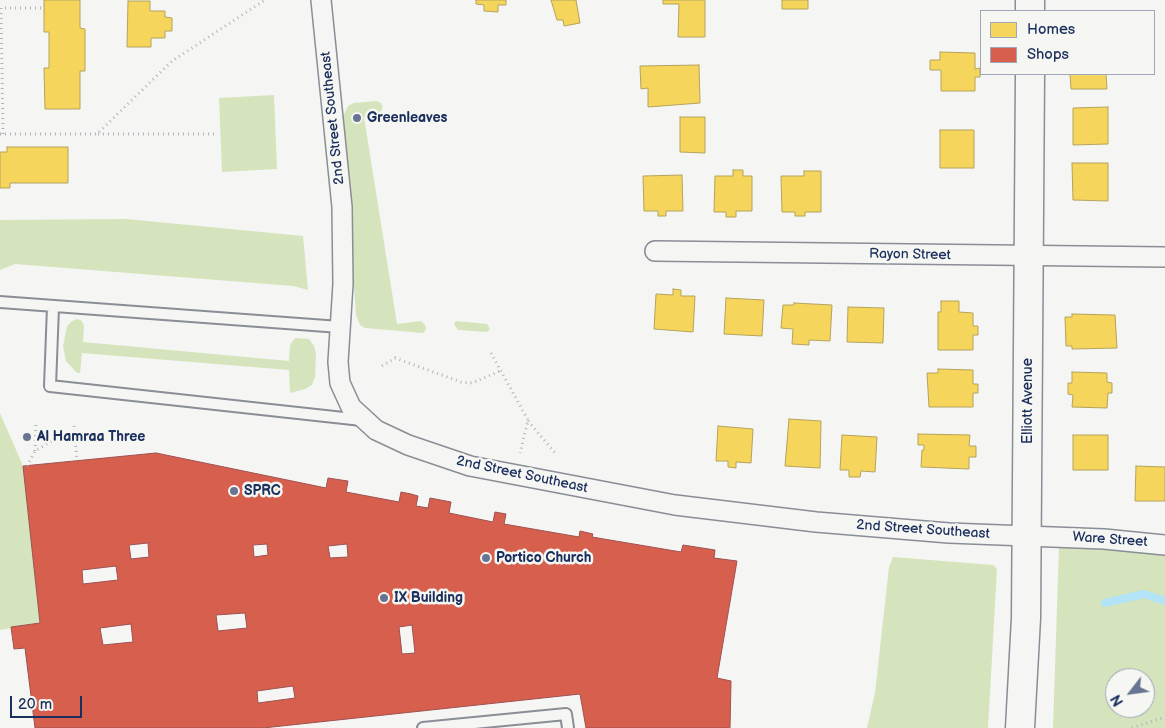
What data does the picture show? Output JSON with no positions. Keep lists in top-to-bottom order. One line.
{"streets":{"street":["2nd Street Southeast","Rayon Street","Elliott Avenue","Ware Street"]},"crossings":[["2nd Street Southeast","Elliott Avenue"],["2nd Street Southeast","Ware Street"],["Rayon Street","Elliott Avenue"]],"places":["Greenleaves","Al Hamraa Three","SPRC","Portico Church","IX Building"],"legend":["Homes","Shops"],"scale_bar":"20 m","north":"bottom left"}
